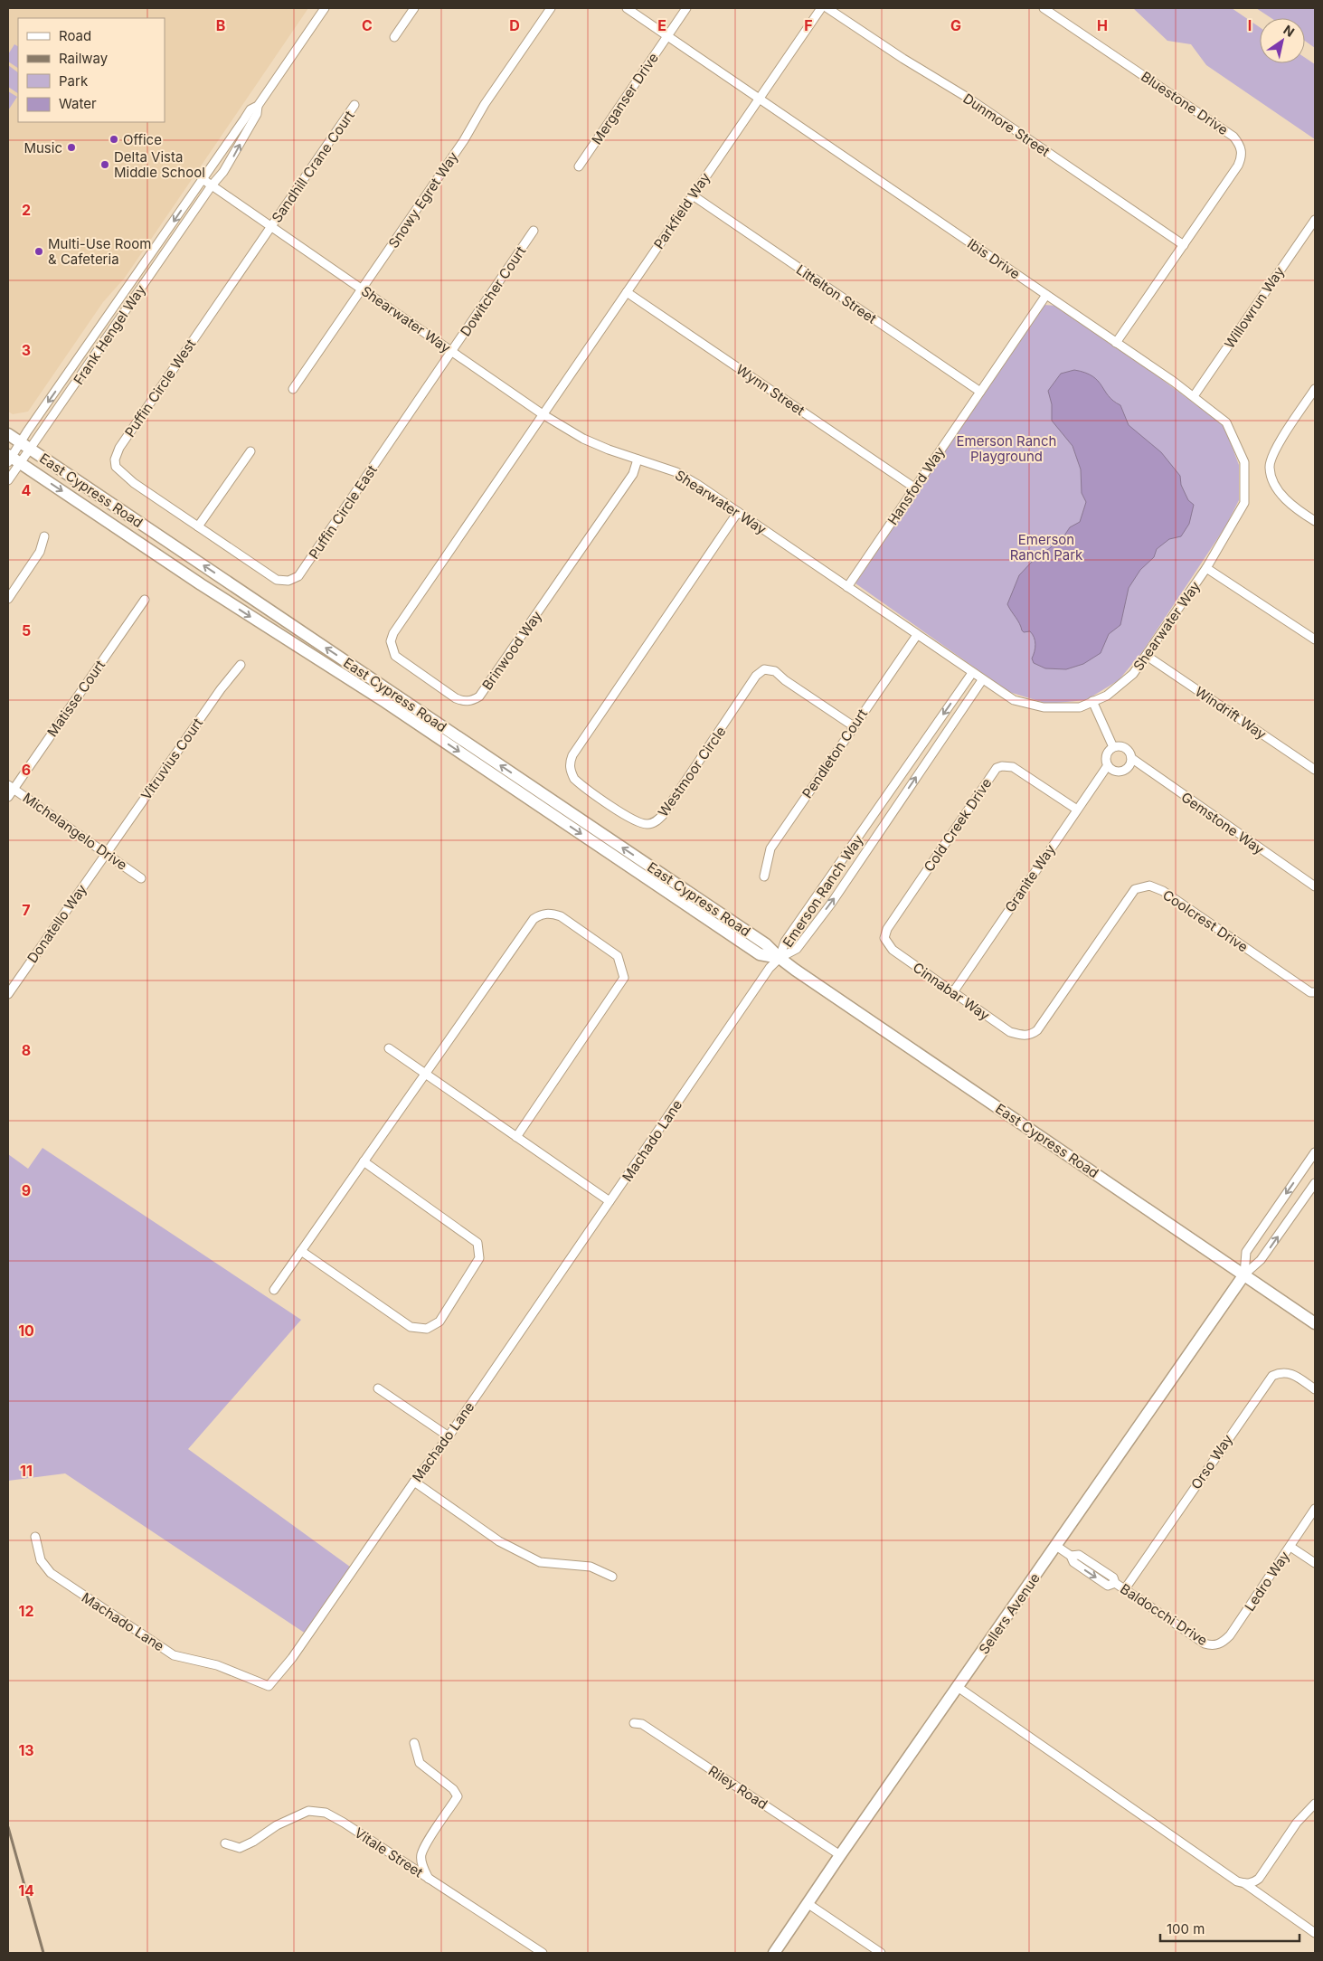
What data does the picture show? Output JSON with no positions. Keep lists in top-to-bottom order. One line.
{"streets":{"street":["Merganser Drive","Bluestone Drive","Dunmore Street","Sandhill Crane Court","Snowy Egret Way","Parkfield Way","Ibis Drive","Dowitcher Court","Littelton Street","Willowrun Way","Shearwater Way","Frank Hengel Way","Puffin Circle West","Wynn Street","Hansford Way","East Cypress Road","Puffin Circle East","Brinwood Way","Matisse Court","Windrift Way","Pendleton Court","Vitruvius Court","Westmoor Circle","Gemstone Way","Cold Creek Drive","Michelangelo Drive","Granite Way","Emerson Ranch Way","Coolcrest Drive","Donatello Way","Cinnabar Way","Machado Lane","Orso Way","Ledro Way","Sellers Avenue","Baldocchi Drive","Riley Road","Vitale Street"]},"crossings":[["Merganser Drive","Ibis Drive"],["Bluestone Drive","Dunmore Street"],["Bluestone Drive","Ibis Drive"],["Sandhill Crane Court","Shearwater Way"],["Sandhill Crane Court","Puffin Circle West"],["Snowy Egret Way","Shearwater Way"],["Parkfield Way","Ibis Drive"],["Parkfield Way","Littelton Street"],["Parkfield Way","Shearwater Way"],["Parkfield Way","Wynn Street"],["Parkfield Way","Brinwood Way"],["Ibis Drive","Willowrun Way"],["Ibis Drive","Shearwater Way"],["Ibis Drive","Hansford Way"],["Dowitcher Court","Shearwater Way"],["Dowitcher Court","Puffin Circle East"],["Littelton Street","Hansford Way"],["Shearwater Way","Frank Hengel Way"],["Shearwater Way","Puffin Circle West"],["Shearwater Way","Hansford Way"],["Shearwater Way","Puffin Circle East"],["Shearwater Way","Brinwood Way"],["Shearwater Way","Windrift Way"],["Shearwater Way","Pendleton Court"],["Shearwater Way","Westmoor Circle"],["Shearwater Way","Emerson Ranch Way"],["Frank Hengel Way","East Cypress Road"],["Puffin Circle West","Puffin Circle East"],["Wynn Street","Hansford Way"],["East Cypress Road","Emerson Ranch Way"],["East Cypress Road","Machado Lane"],["East Cypress Road","Sellers Avenue"],["Matisse Court","Michelangelo Drive"],["Pendleton Court","Westmoor Circle"],["Vitruvius Court","Michelangelo Drive"],["Vitruvius Court","Donatello Way"],["Gemstone Way","Granite Way"],["Cold Creek Drive","Granite Way"],["Cold Creek Drive","Cinnabar Way"],["Michelangelo Drive","Donatello Way"],["Granite Way","Cinnabar Way"],["Emerson Ranch Way","Machado Lane"],["Coolcrest Drive","Cinnabar Way"],["Orso Way","Baldocchi Drive"],["Ledro Way","Baldocchi Drive"],["Sellers Avenue","Baldocchi Drive"],["Sellers Avenue","Riley Road"]],"parks":["Emerson Ranch Playground","Emerson Ranch Park"],"places":["Office","Music","Delta Vista Middle School","Multi-Use Room & Cafeteria"],"legend":["Road","Railway","Park","Water"],"scale_bar":"100 m","north":"top right","grid":{"columns":["B","C","D","E","F","G","H","I"],"rows":["2","3","4","5","6","7","8","9","10","11","12","13","14"]}}
